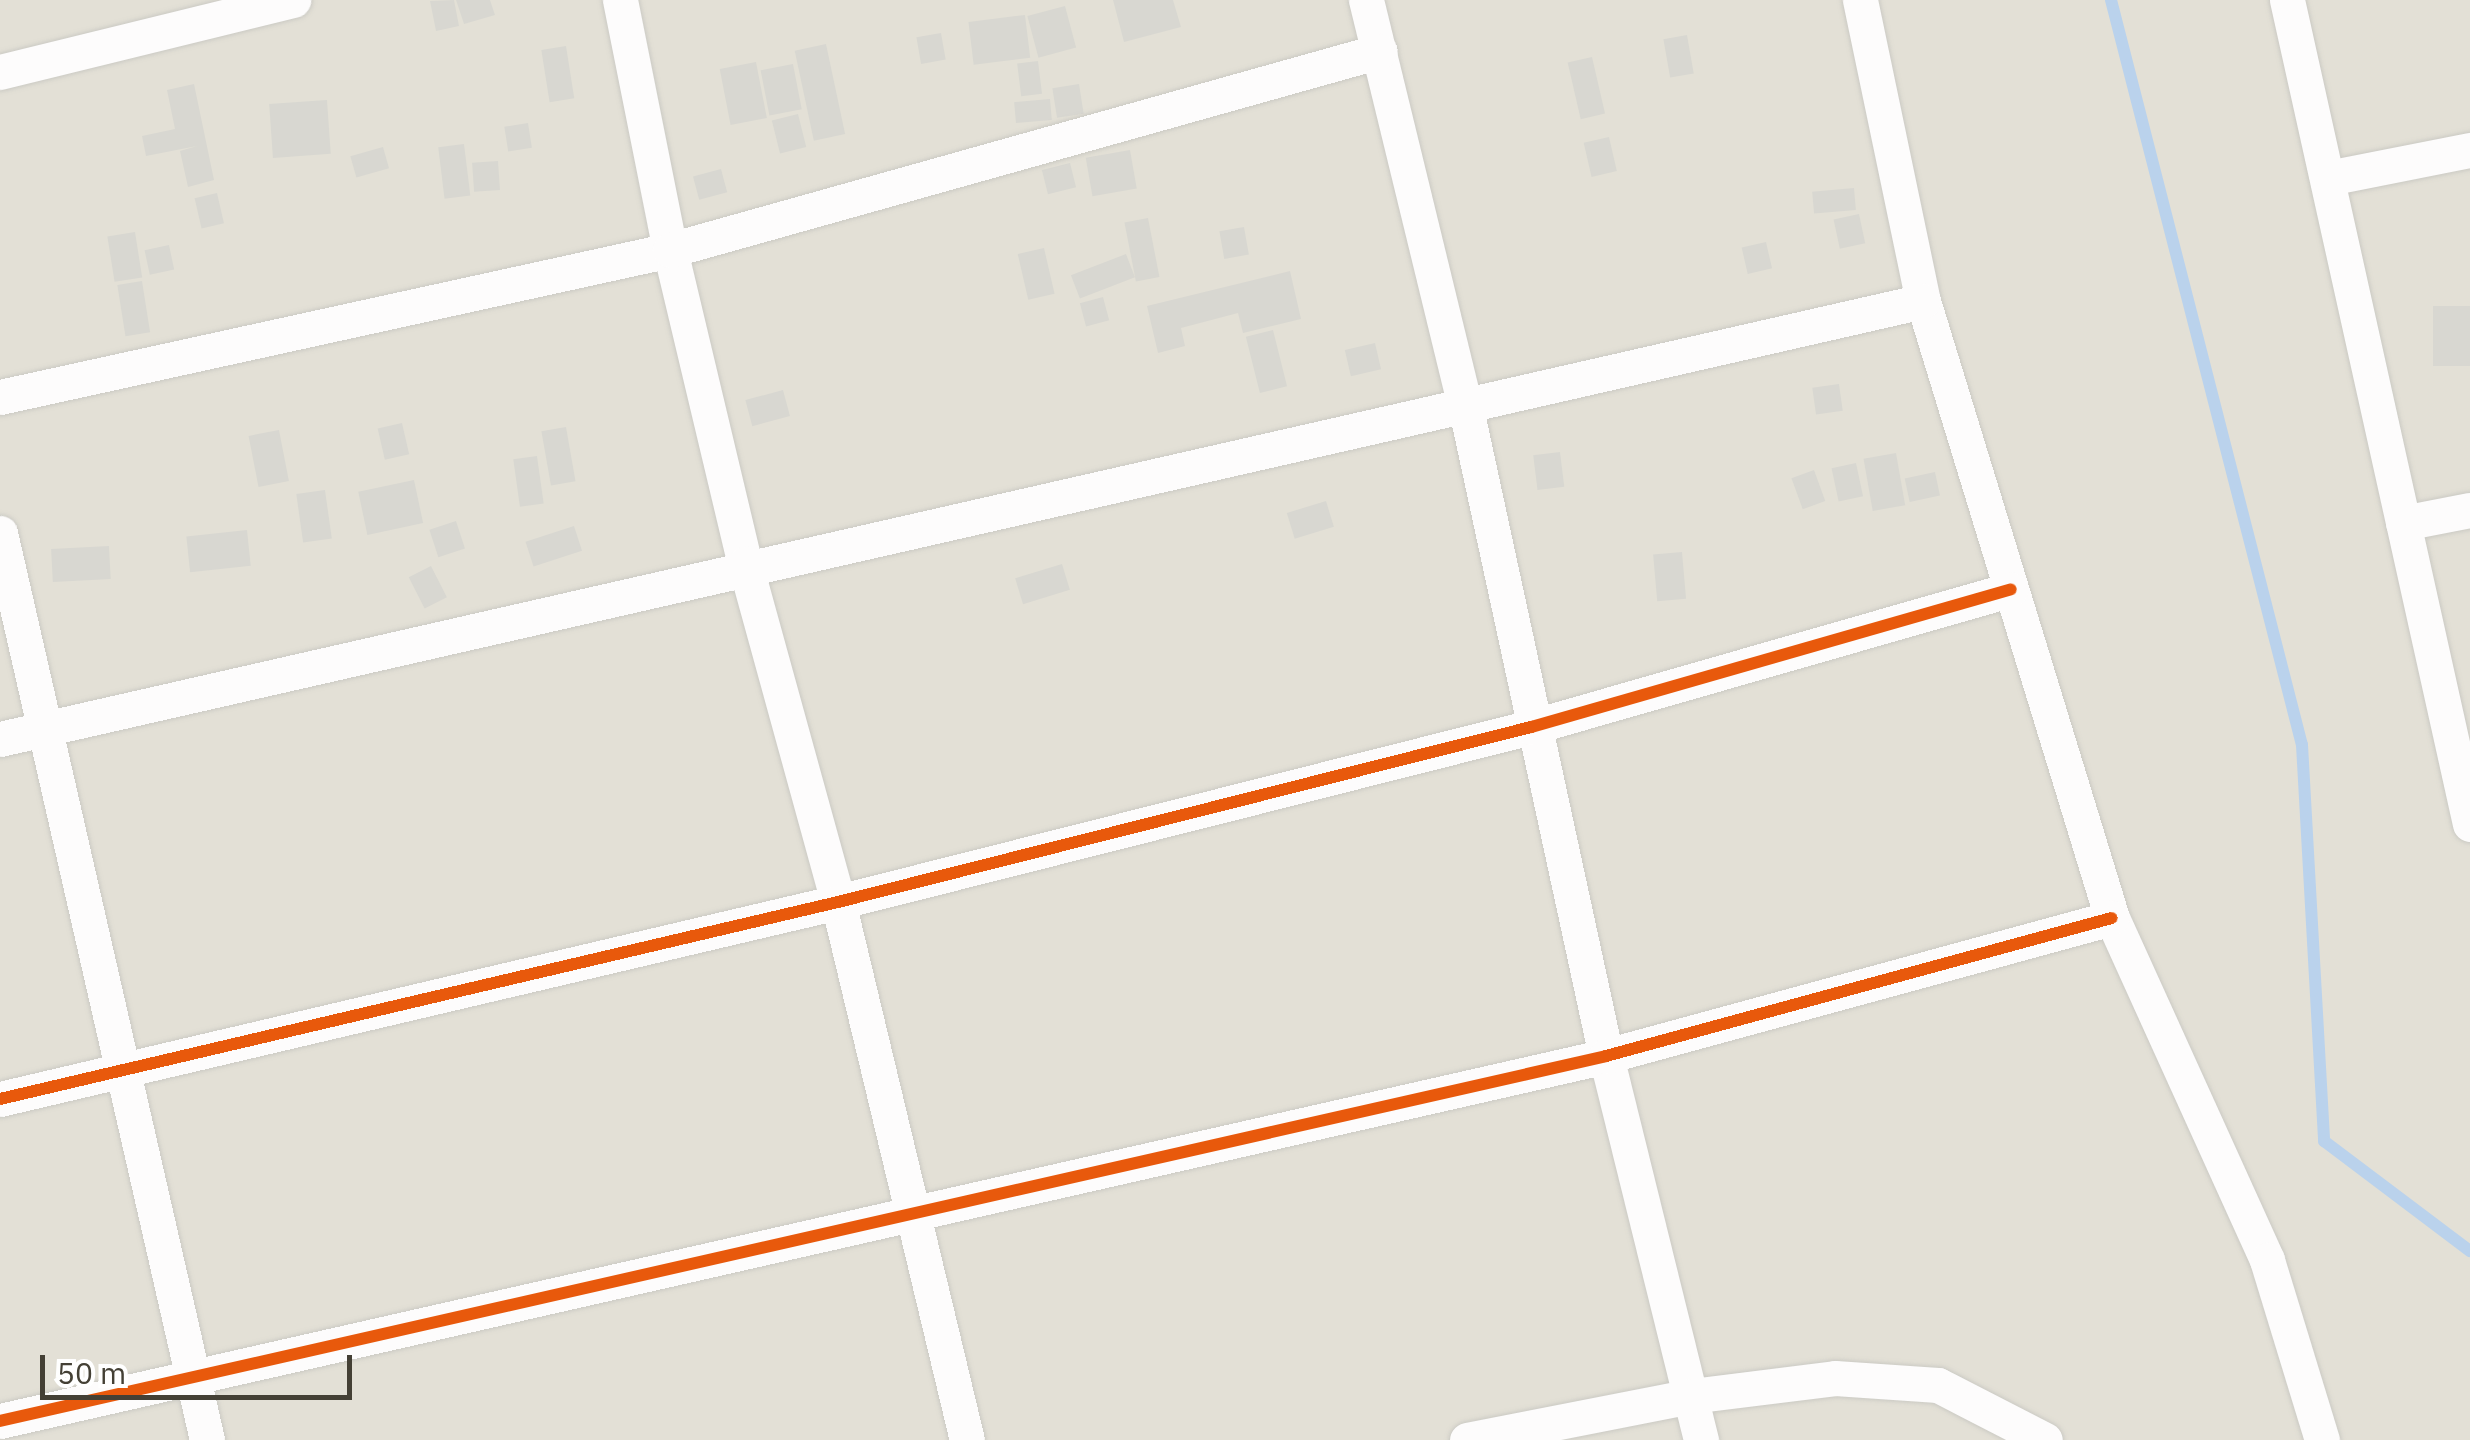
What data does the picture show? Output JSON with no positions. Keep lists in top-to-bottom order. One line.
{"scale_bar":"50 m"}
